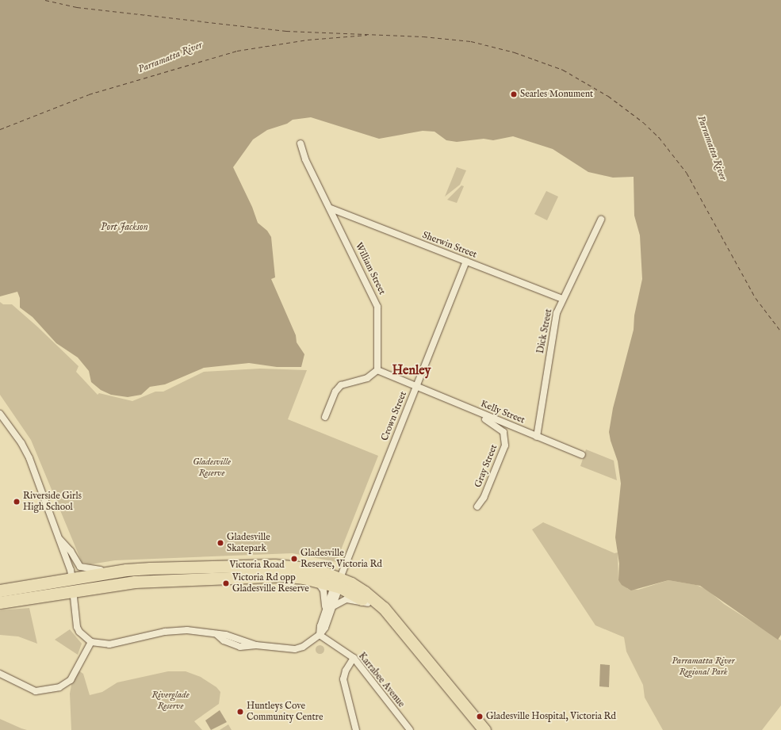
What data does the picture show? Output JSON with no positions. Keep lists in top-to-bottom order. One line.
{"streets":{"highway":["Victoria Road"],"street":["Sherwin Street","William Street","Dick Street","Kelly Street","Crown Street","Gray Street","Karrabee Avenue"]},"crossings":[["Sherwin Street","William Street"],["Sherwin Street","Dick Street"],["Sherwin Street","Crown Street"],["Dick Street","Kelly Street"],["Kelly Street","Crown Street"],["Kelly Street","Gray Street"],["Crown Street","Victoria Road"]],"districts":["Henley"],"water":["Parramatta River","Port Jackson"],"parks":["Gladesville Reserve","Parramatta River Regional Park","Riverglade Reserve"],"places":["Searles Monument","Riverside Girls High School","Gladesville Skatepark","Gladesville Reserve, Victoria Rd","Victoria Rd opp Gladesville Reserve","Huntleys Cove Community Centre","Gladesville Hospital, Victoria Rd"]}
